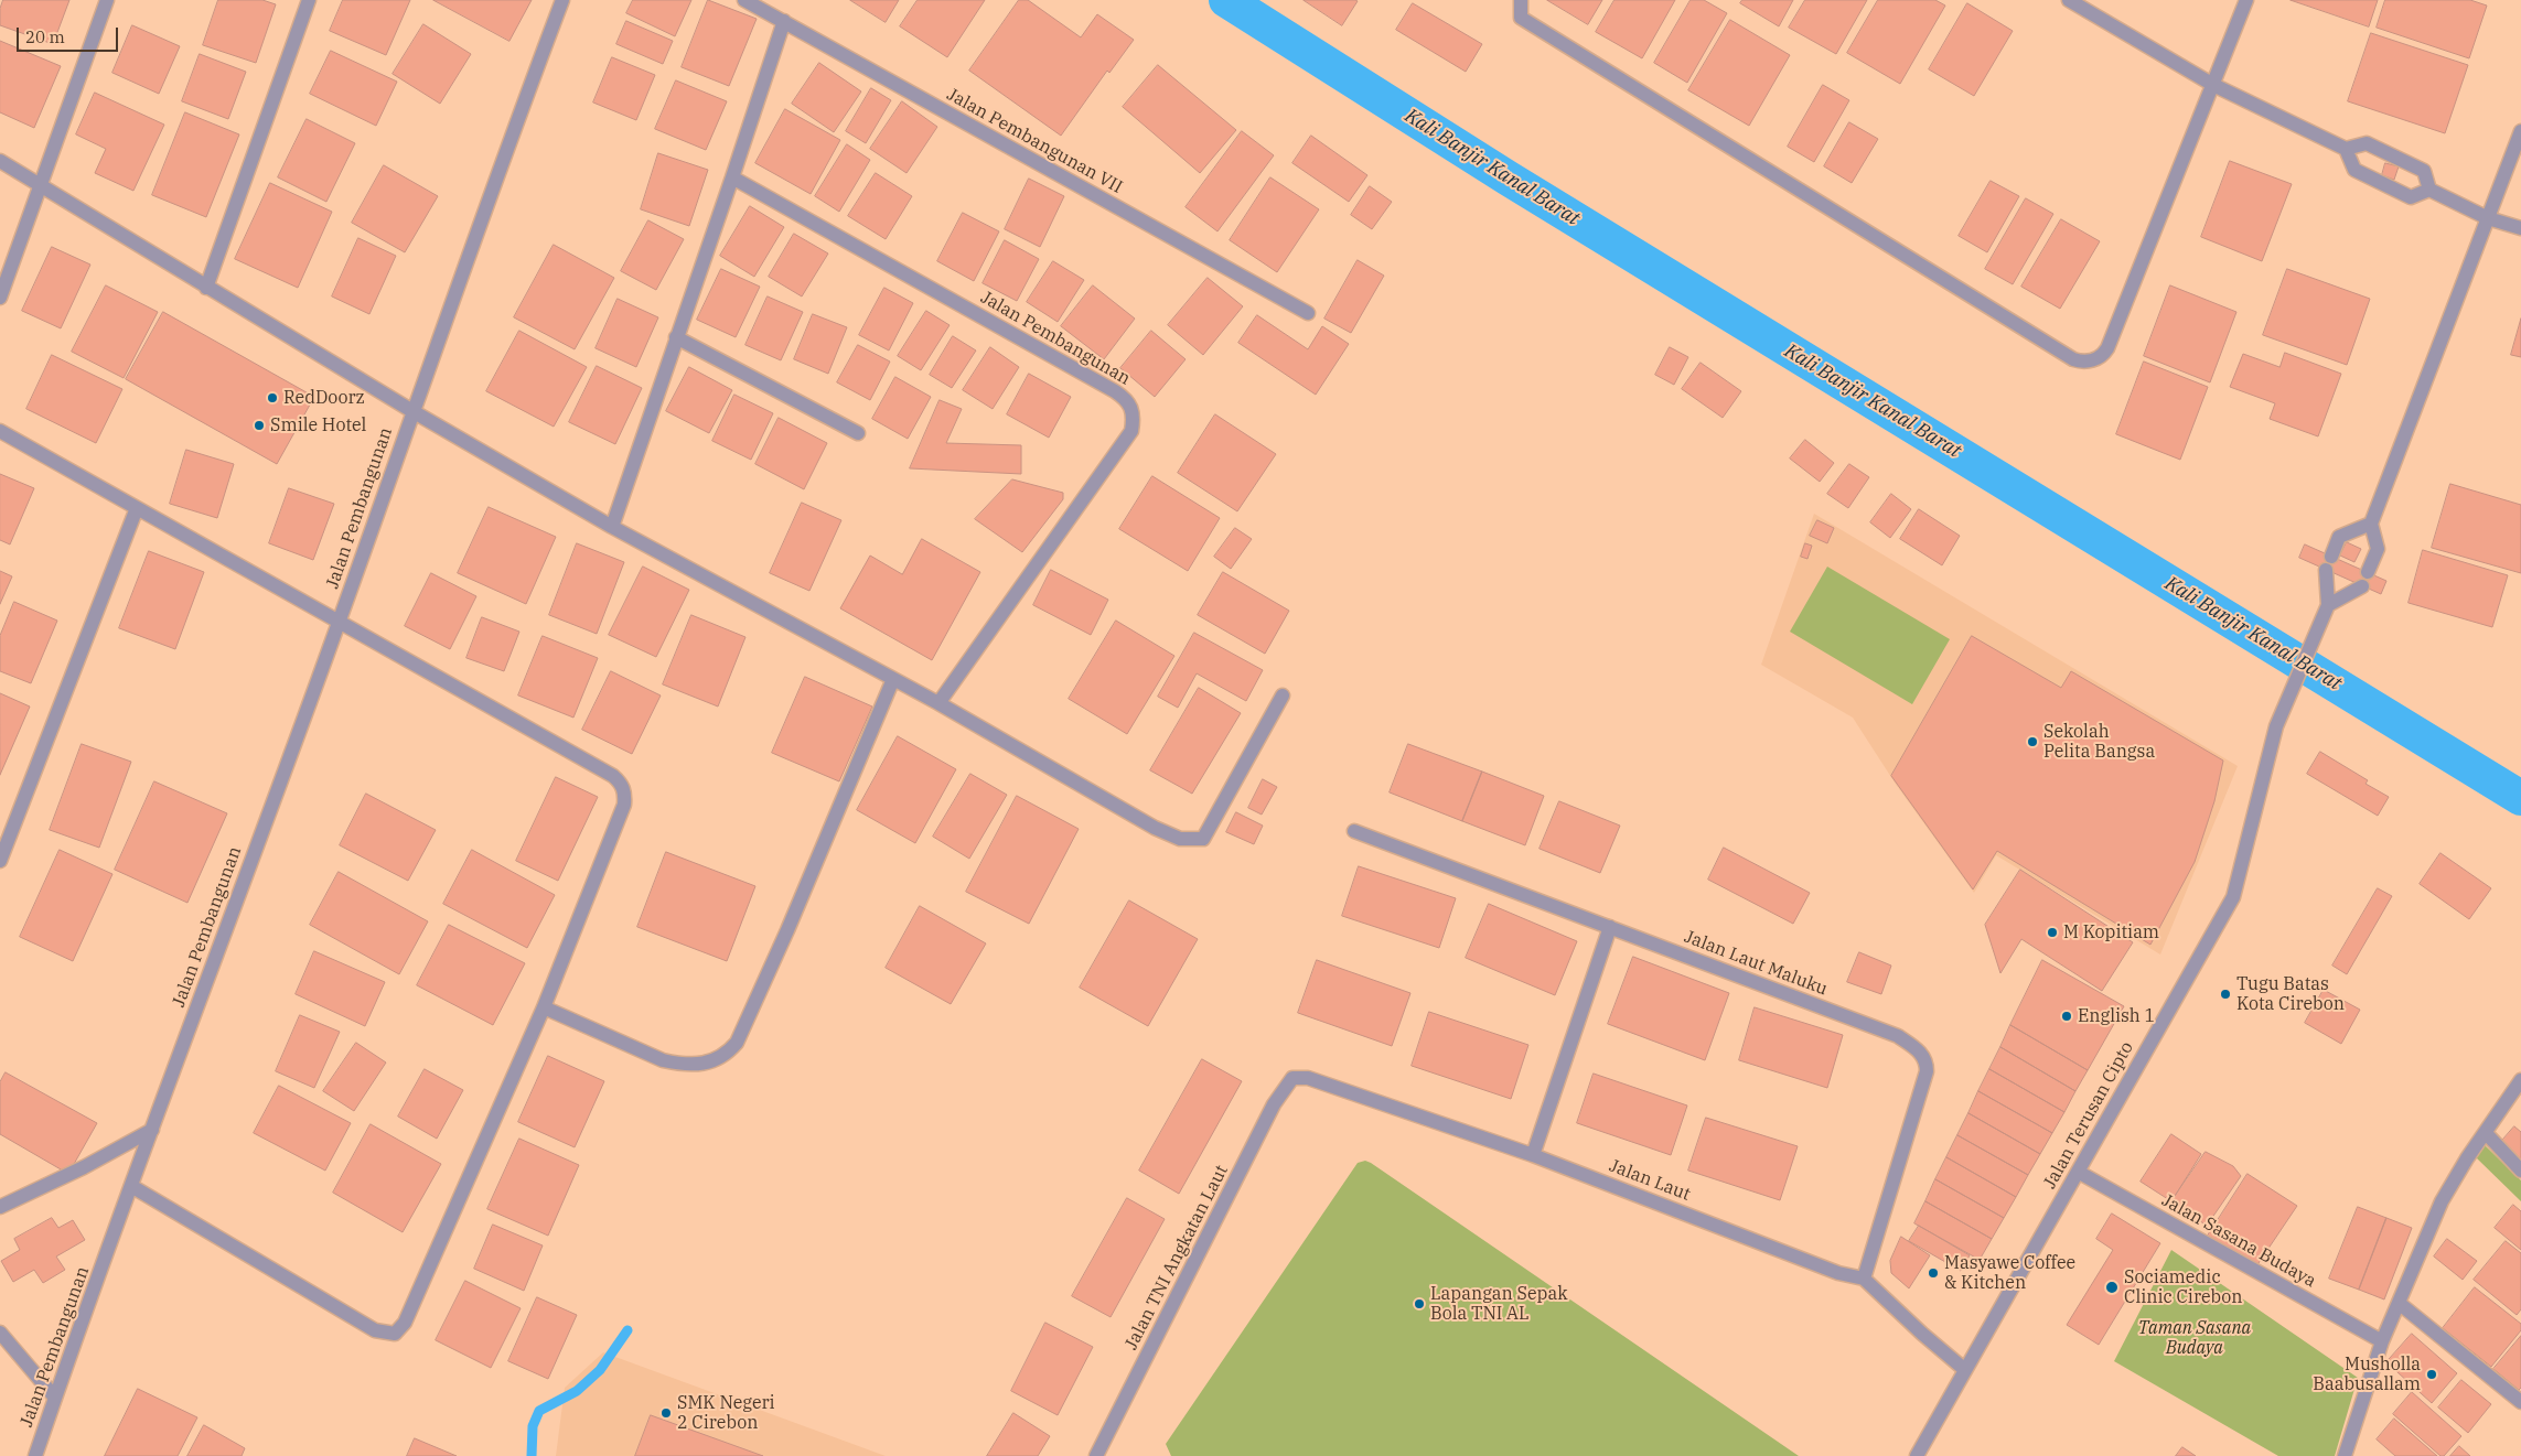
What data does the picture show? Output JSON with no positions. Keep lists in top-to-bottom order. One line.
{"streets":{"street":["Jalan Pembangunan VII","Jalan Pembangunan","Jalan Laut Maluku","Jalan Terusan Cipto","Jalan Laut","Jalan Sasana Budaya","Jalan TNI Angkatan Laut"]},"crossings":[["Jalan Laut Maluku","Jalan Laut"],["Jalan Terusan Cipto","Jalan Sasana Budaya"],["Jalan Laut","Jalan TNI Angkatan Laut"]],"water":["Kali Banjir Kanal Barat"],"parks":["Taman Sasana Budaya"],"places":["RedDoorz","Smile Hotel","Sekolah Pelita Bangsa","M Kopitiam","Tugu Batas Kota Cirebon","English 1","Masyawe Coffee & Kitchen","Sociamedic Clinic Cirebon","Lapangan Sepak Bola TNI AL","Musholla Baabusallam","SMK Negeri 2 Cirebon"],"scale_bar":"20 m"}
